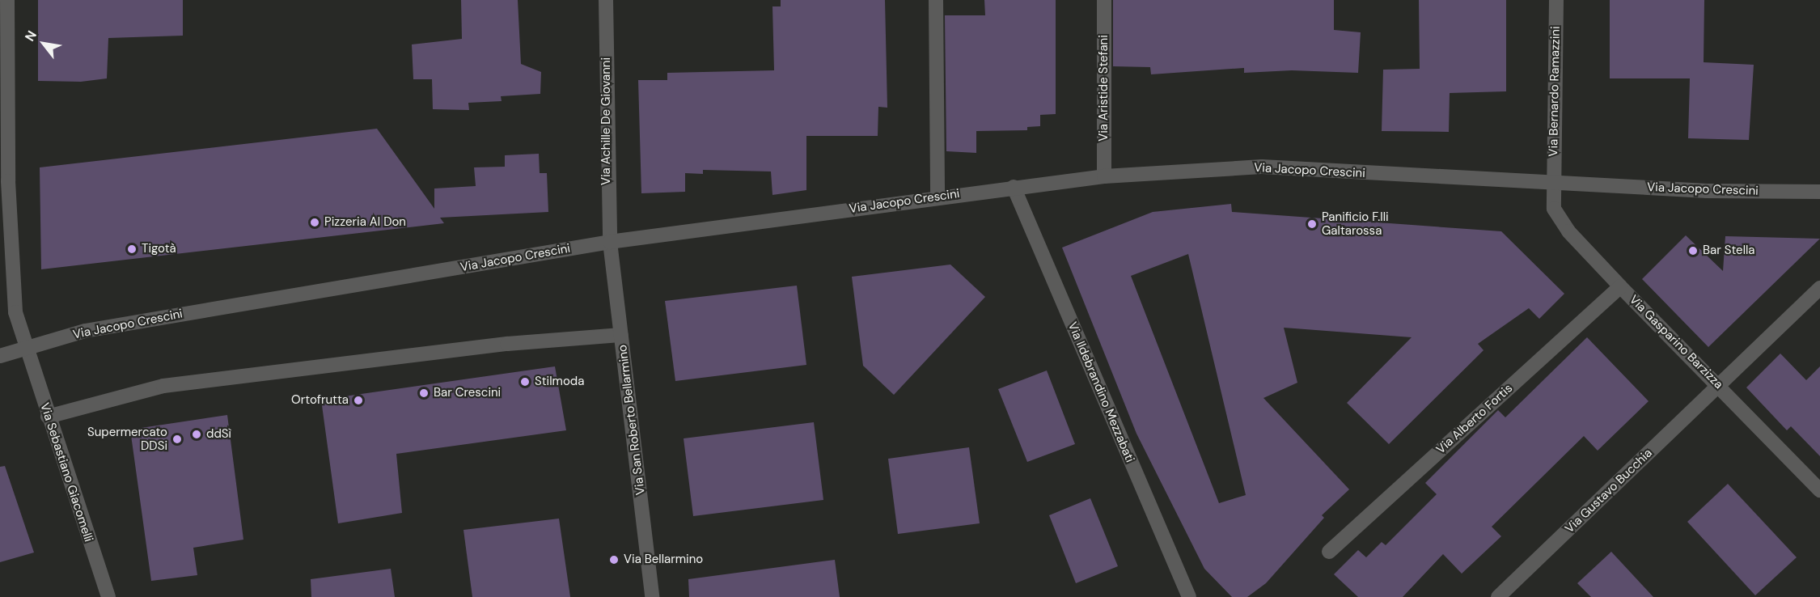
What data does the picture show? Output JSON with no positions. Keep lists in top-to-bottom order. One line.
{"streets":{"street":["Via Aristide Stefani","Via Bernardo Ramazzini","Via Achille De Giovanni","Via Jacopo Crescini","Via Gasparino Barzizza","Via Ildebrandino Mezzabati","Via Alberto Fortis","Via San Roberto Bellarmino","Via Sebastiano Giacomelli","Via Gustavo Bucchia"]},"crossings":[["Via Aristide Stefani","Via Jacopo Crescini"],["Via Bernardo Ramazzini","Via Jacopo Crescini"],["Via Bernardo Ramazzini","Via Gasparino Barzizza"],["Via Achille De Giovanni","Via Jacopo Crescini"],["Via Achille De Giovanni","Via San Roberto Bellarmino"],["Via Jacopo Crescini","Via Gasparino Barzizza"],["Via Jacopo Crescini","Via Ildebrandino Mezzabati"],["Via Jacopo Crescini","Via San Roberto Bellarmino"],["Via Jacopo Crescini","Via Sebastiano Giacomelli"],["Via Gasparino Barzizza","Via Alberto Fortis"],["Via Gasparino Barzizza","Via Gustavo Bucchia"]],"places":["Pizzeria Al Don","Panificio F.lli Galtarossa","Tigotà","Bar Stella","Stilmoda","Bar Crescini","Ortofrutta","ddSì","Supermercato DDSi","Via Bellarmino"],"north":"top left"}
